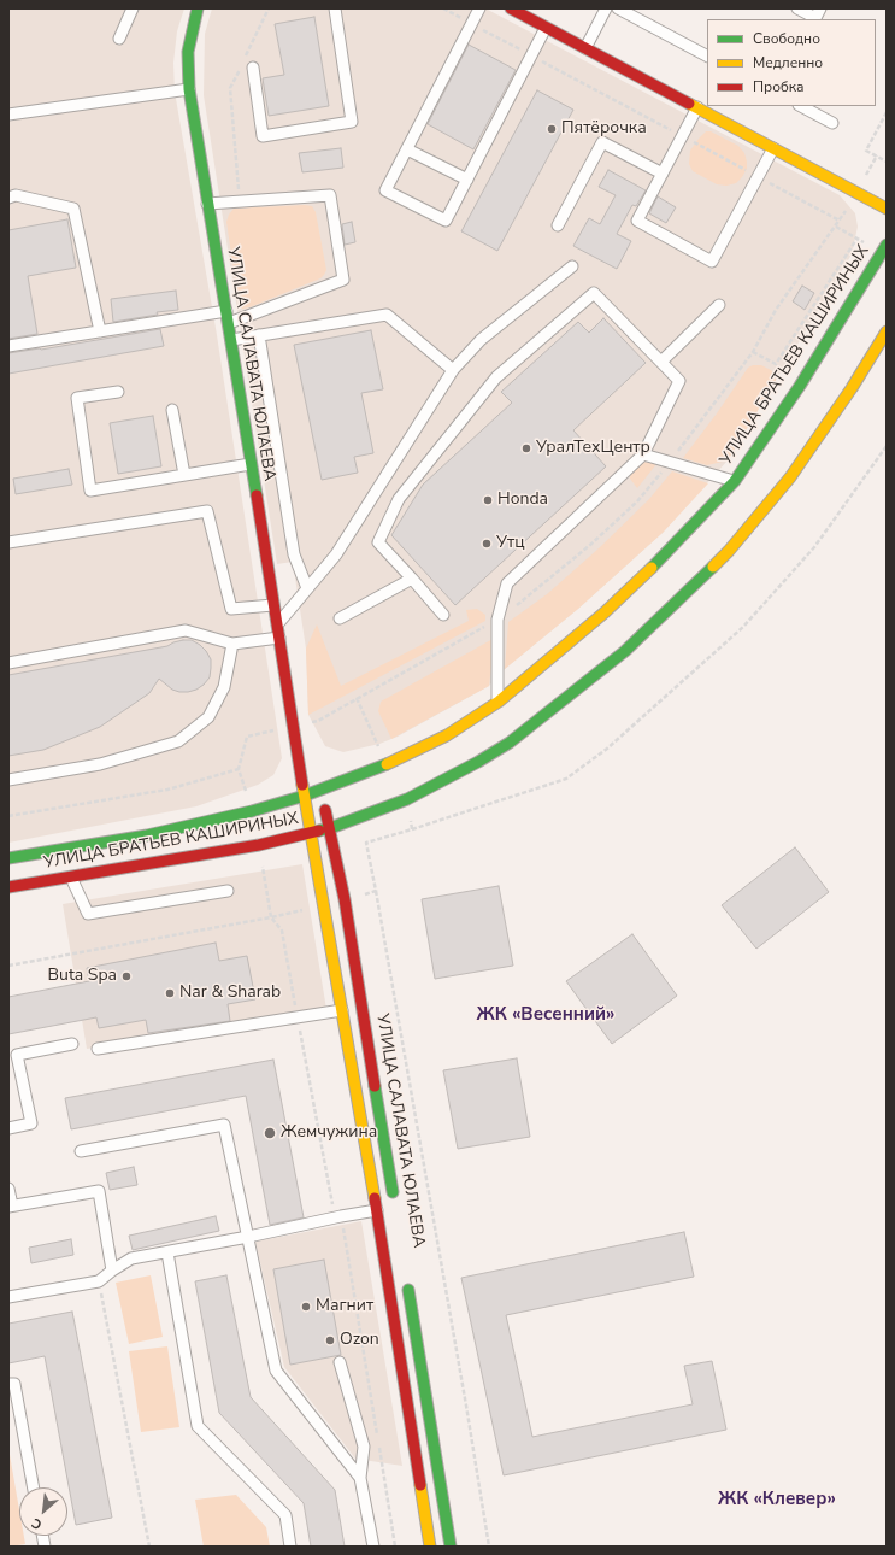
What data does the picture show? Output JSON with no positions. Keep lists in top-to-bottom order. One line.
{"streets":{"main road":["УЛИЦА БРАТЬЕВ КАШИРИНЫХ","УЛИЦА САЛАВАТА ЮЛАЕВА"]},"crossings":[["УЛИЦА БРАТЬЕВ КАШИРИНЫХ","УЛИЦА САЛАВАТА ЮЛАЕВА"]],"districts":["ЖК «Весенний»","ЖК «Клевер»"],"places":["Пятёрочка","УралТехЦентр","Honda","Утц","Buta Spa","Nar & Sharab","Жемчужина","Магнит","Ozon"],"legend":["Свободно","Медленно","Пробка"],"north":"bottom left"}
